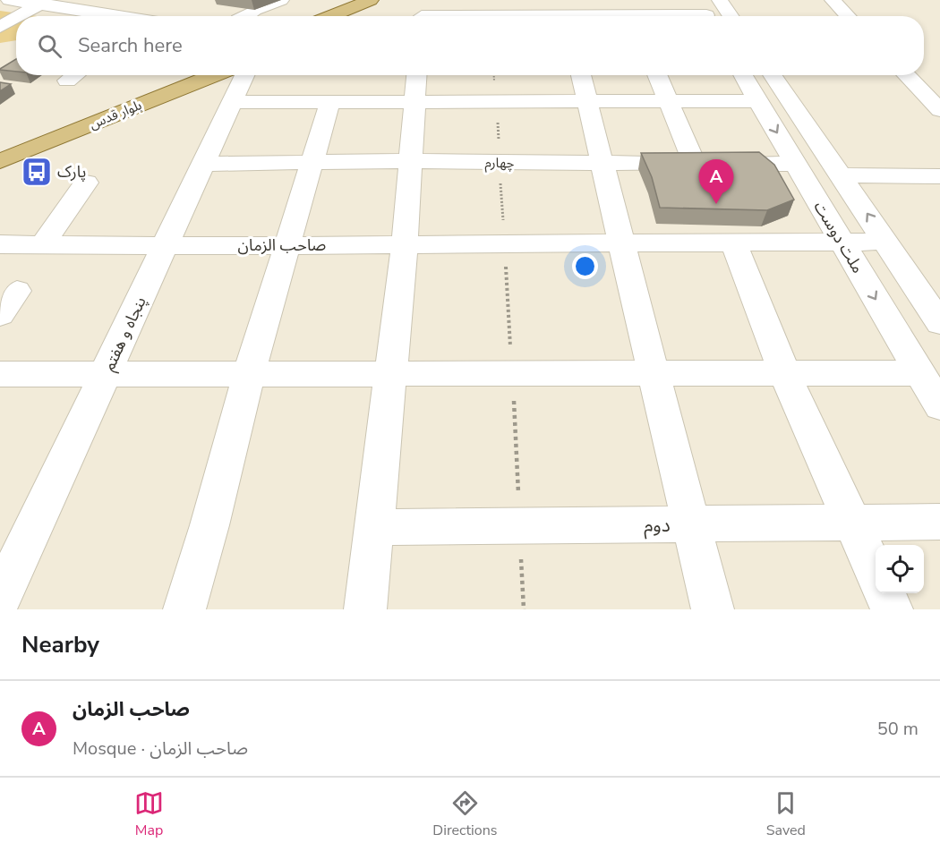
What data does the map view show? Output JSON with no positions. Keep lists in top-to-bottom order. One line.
{"streets":{"main road":["بلوار قدس"],"street":["چهارم","ملت دوست","صاحب الزمان","پنجاه و هفتم","دوم"]},"crossings":[["چهارم","ملت دوست"],["چهارم","پنجاه و هفتم"],["ملت دوست","صاحب الزمان"],["صاحب الزمان","پنجاه و هفتم"]],"places":{"bus stop":["پارک"]},"page":{"search":"Search here","pins":"A","heading":"Nearby","list":[{"mark":"A","name":"صاحب الزمان","note":"Mosque · صاحب الزمان","value":"50 m"}],"nav":["Map","Directions","Saved"]}}
